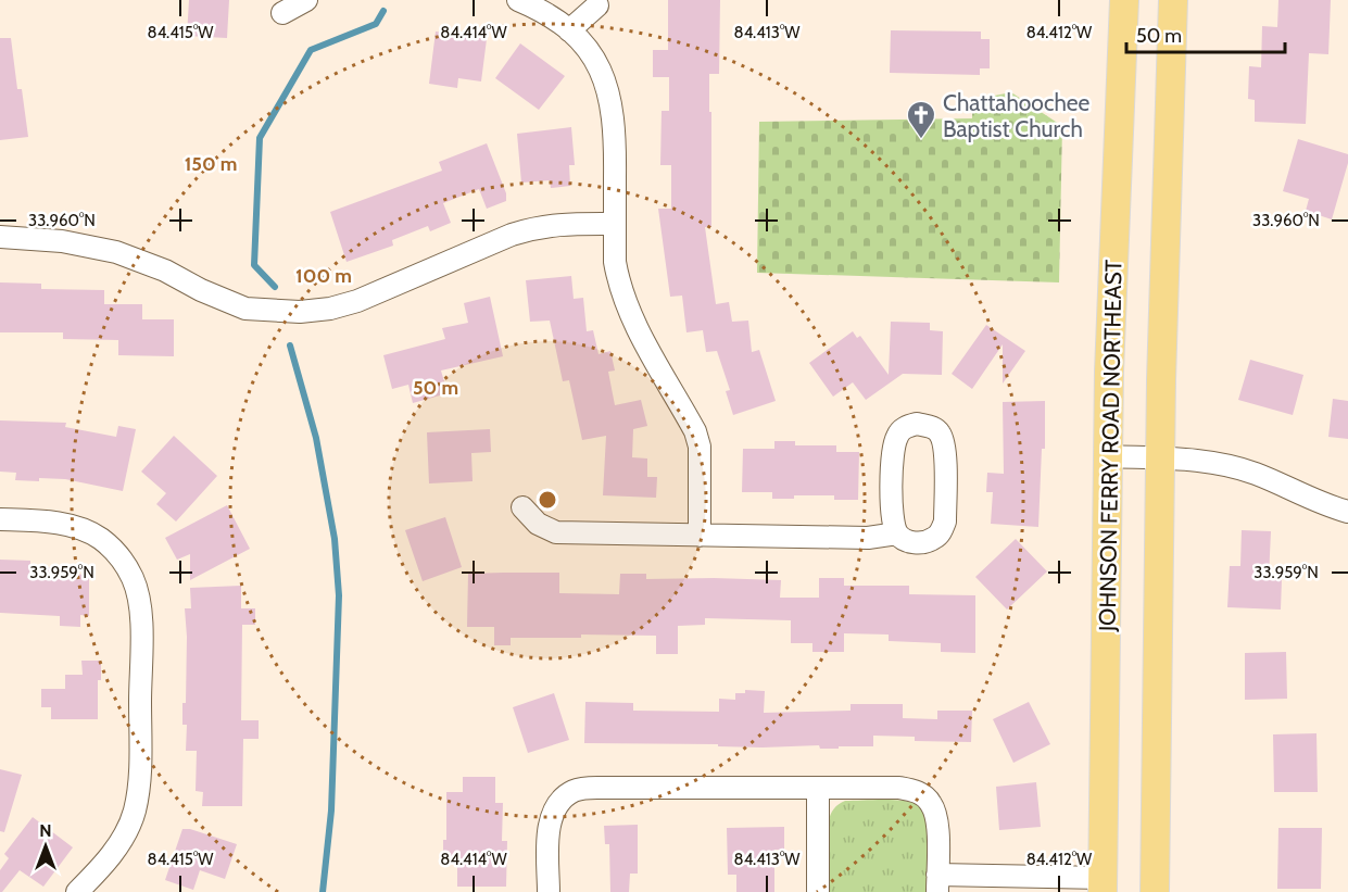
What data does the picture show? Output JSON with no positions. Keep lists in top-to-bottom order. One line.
{"streets":{"main road":["JOHNSON FERRY ROAD NORTHEAST"]},"places":{"church":["Chattahoochee Baptist Church"]},"scale_bar":"50 m","north":"top","coordinates":["84.415°W","84.414°W","84.413°W","84.412°W","33.960°N","33.959°N"],"rings":["150 m","100 m","50 m"]}
